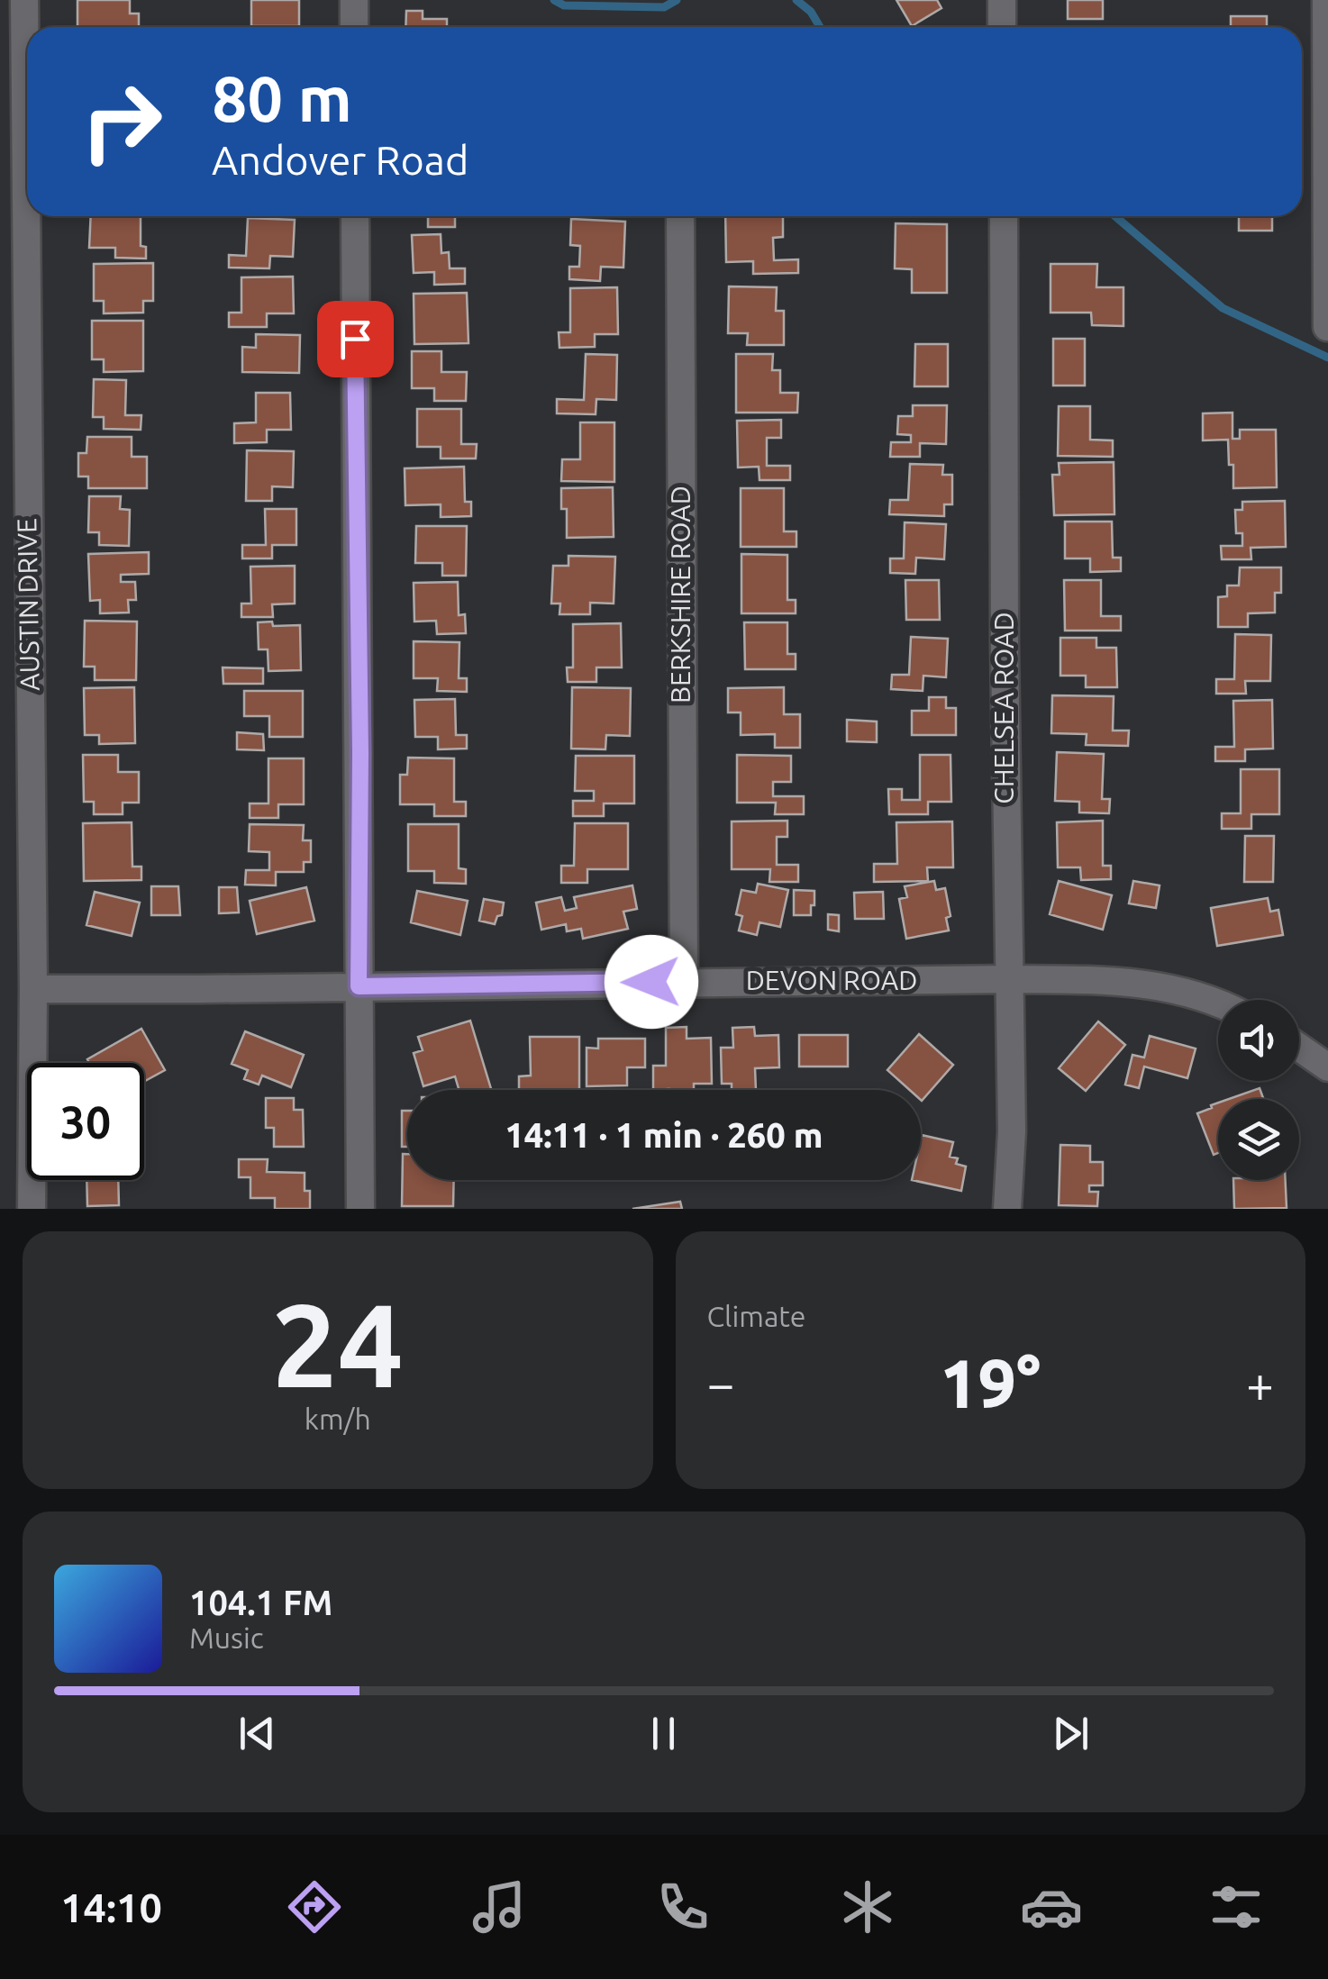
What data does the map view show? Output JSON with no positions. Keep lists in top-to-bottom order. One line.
{"streets":{"street":["BERKSHIRE ROAD","AUSTIN DRIVE","CHELSEA ROAD","DEVON ROAD"]},"crossings":[["BERKSHIRE ROAD","DEVON ROAD"],["AUSTIN DRIVE","DEVON ROAD"],["CHELSEA ROAD","DEVON ROAD"]],"page":{"turn":["80 m","Andover Road"],"limit":"30","trip":"14:11 · 1 min · 260 m","tile":[["24","km/h"],"Climate"],"heat":["−","19°","+"],"song":["104.1 FM","Music"],"tabs":"14:10"}}
